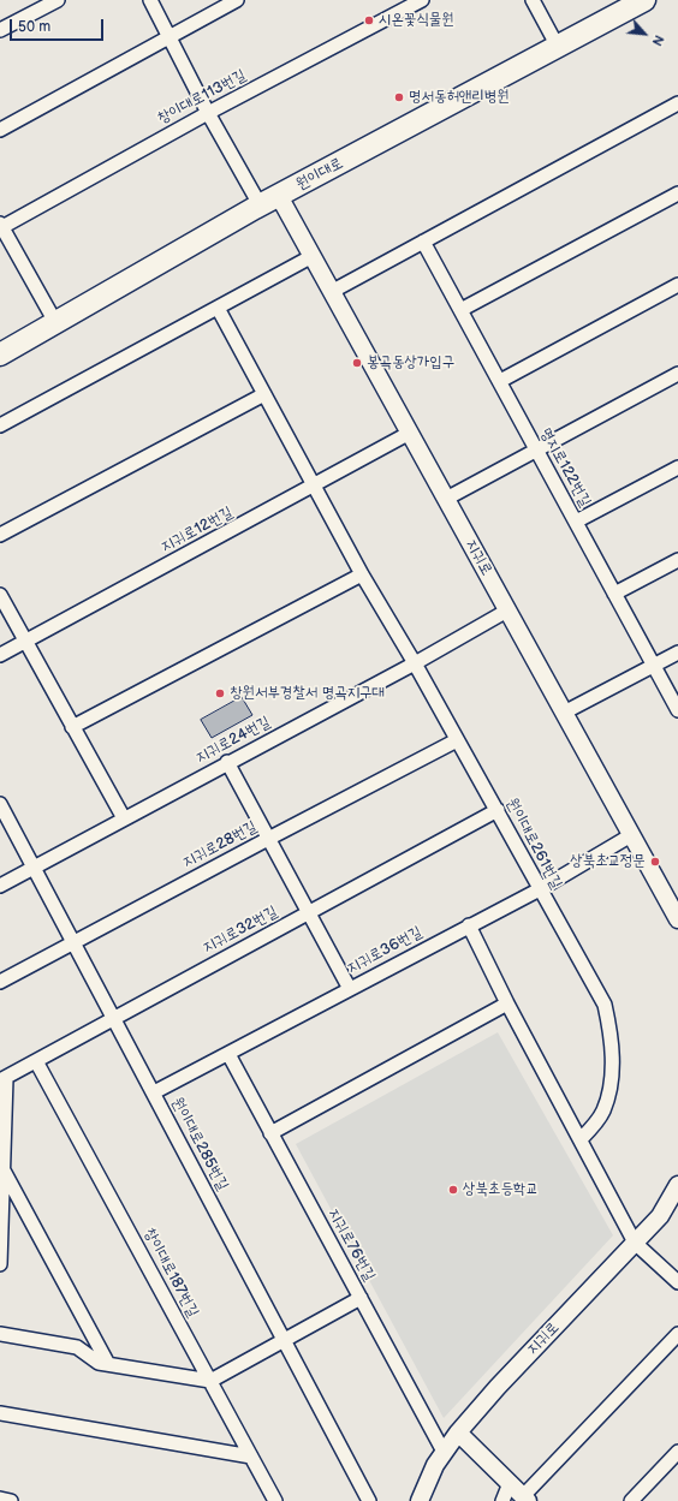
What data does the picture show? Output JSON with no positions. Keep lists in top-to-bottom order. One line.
{"streets":{"main road":["원이대로"],"street":["창이대로113번길","명지로122번길","지귀로12번길","지귀로","지귀로24번길","원이대로261번길","지귀로28번길","지귀로32번길","지귀로36번길","원이대로285번길","지귀로76번길","창이대로187번길"]},"crossings":[["원이대로","지귀로"],["지귀로12번길","지귀로"],["지귀로12번길","원이대로261번길"],["지귀로","지귀로24번길"],["지귀로","지귀로36번길"],["지귀로","지귀로76번길"],["지귀로24번길","원이대로261번길"],["지귀로24번길","원이대로285번길"],["원이대로261번길","지귀로28번길"],["원이대로261번길","지귀로32번길"],["원이대로261번길","지귀로36번길"],["지귀로28번길","원이대로285번길"],["지귀로32번길","원이대로285번길"],["지귀로32번길","창이대로187번길"],["지귀로36번길","원이대로285번길"],["지귀로36번길","지귀로76번길"]],"places":["시온꽃식물원","명서동허앤리병원","봉곡동상가입구","창원서부경찰서 명곡지구대","상북초교정문","상북초등학교"],"scale_bar":"50 m","north":"bottom right"}
